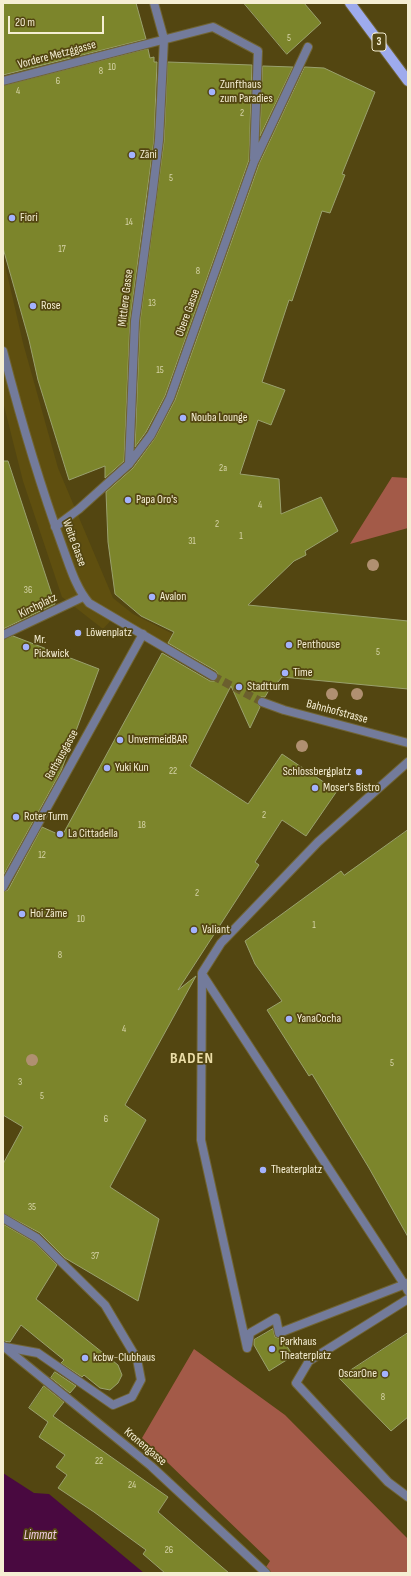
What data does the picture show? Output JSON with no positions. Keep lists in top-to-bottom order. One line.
{"streets":{"main road":["3"],"street":["Vordere Metzggasse","Mittlere Gasse","Obere Gasse","Weite Gasse","Kirchplatz","Bahnhofstrasse","Rathausgasse","Kronengasse"]},"crossings":[["Vordere Metzggasse","Mittlere Gasse"],["Vordere Metzggasse","Obere Gasse"],["Mittlere Gasse","Obere Gasse"],["Weite Gasse","Kirchplatz"],["Weite Gasse","Rathausgasse"]],"districts":["BADEN"],"water":["Limmat"],"places":["Zunfthaus zum Paradies","Zäni","Fiori","Rose","Nouba Lounge","Papa Oro's","Avalon","Löwenplatz","Penthouse","Mr. Pickwick","Time","Stadtturm","UnvermeidBAR","Yuki Kun","Schlossbergplatz","Moser's Bistro","Roter Turm","La Cittadella","Hoi Zäme","Valiant","YanaCocha","Theaterplatz","Parkhaus Theaterplatz","kcbw-Clubhaus","OscarOne"],"house_numbers":["5","10","8","6","4","2","5","14","17","8","13","15","2a","4","2","1","31","36","5","22","2","18","12","2","10","1","8","4","5","3","5","6","35","37","8","22","24","26"],"scale_bar":"20 m"}
